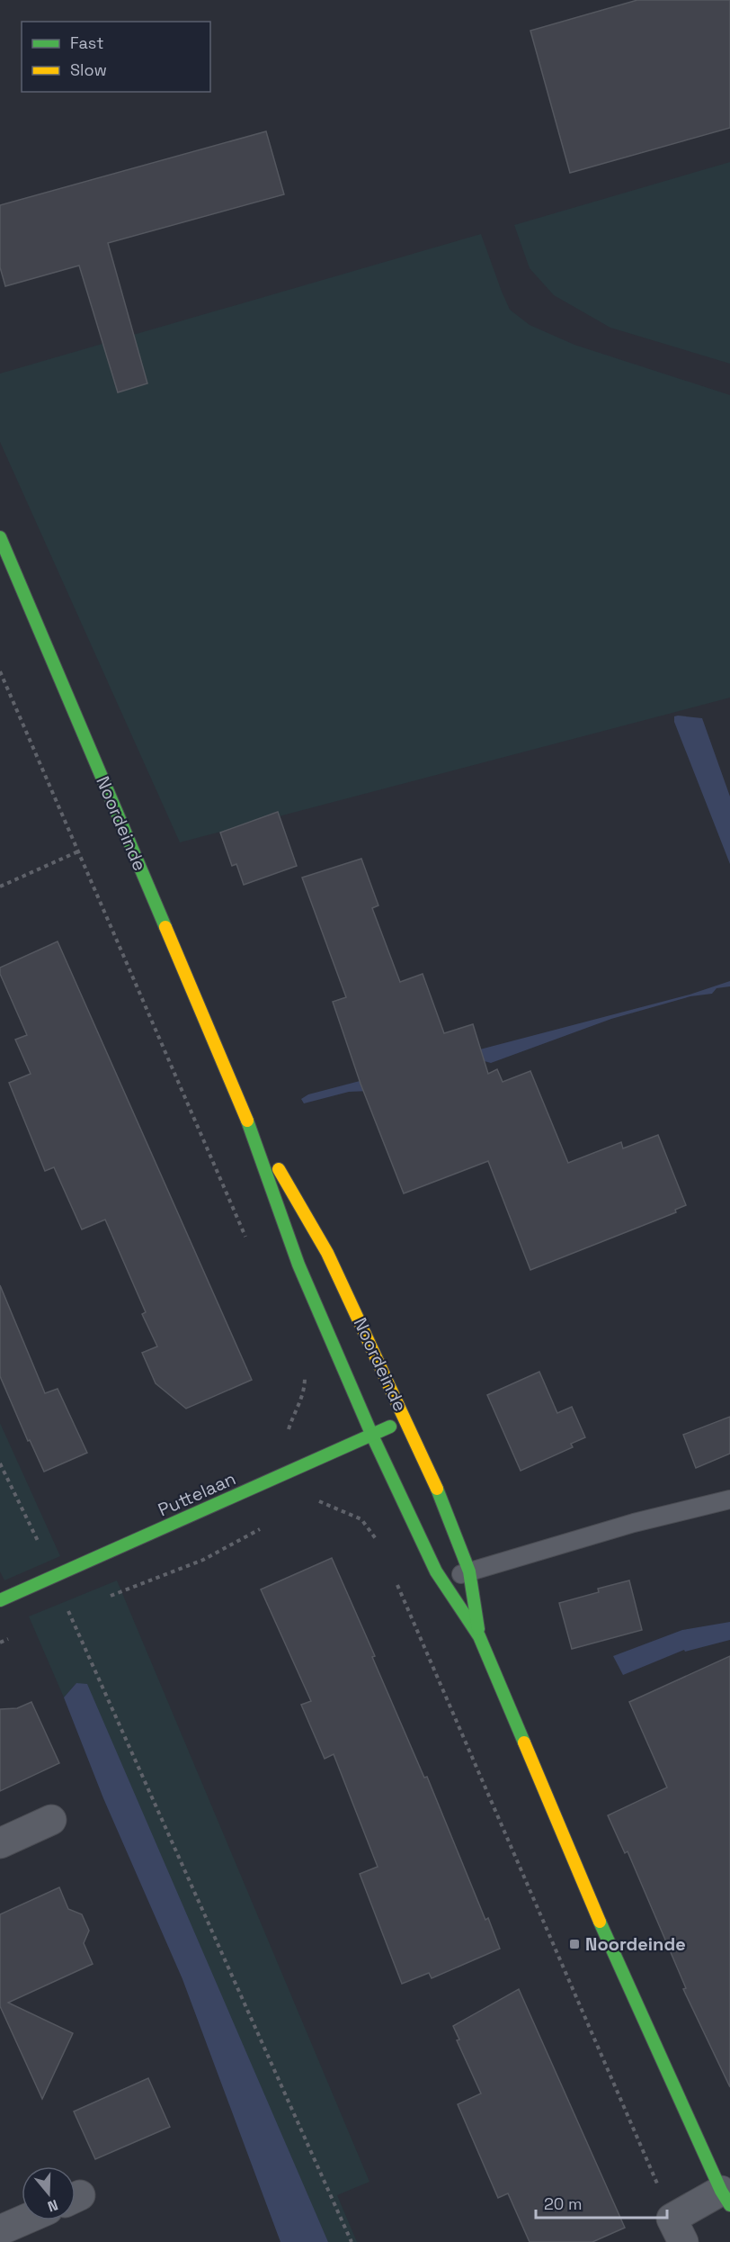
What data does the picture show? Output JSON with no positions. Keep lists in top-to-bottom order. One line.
{"streets":{"main road":["Noordeinde","Puttelaan"]},"crossings":[["Noordeinde","Puttelaan"]],"places":{"transit":["Noordeinde"]},"legend":["Fast","Slow"],"scale_bar":"20 m","north":"bottom"}
